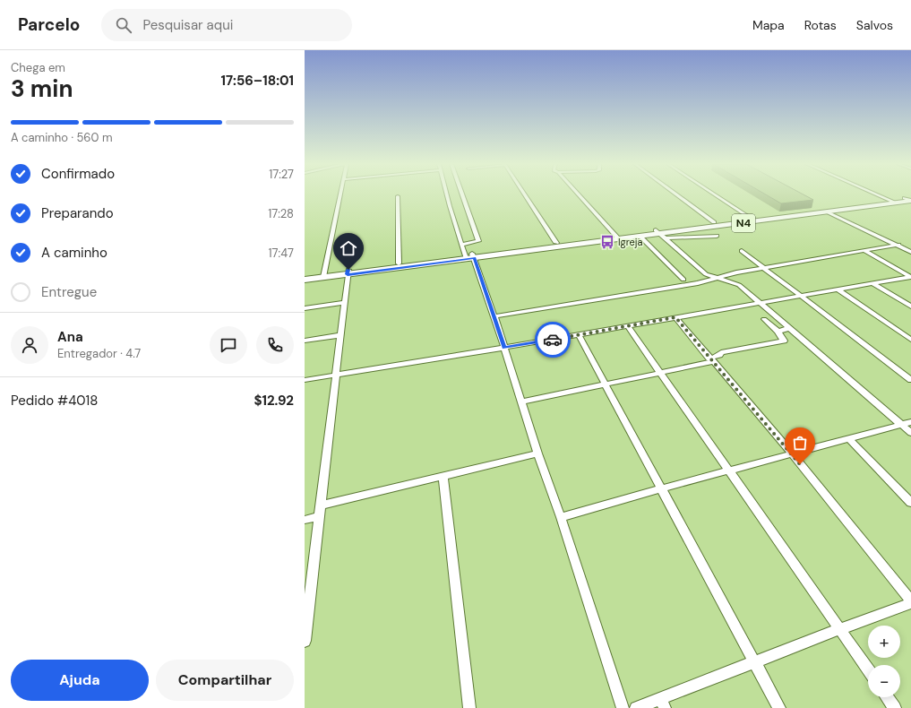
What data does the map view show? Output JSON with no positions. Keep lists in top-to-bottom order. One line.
{"streets":{"highway":["N4"]},"places":{"bus stop":["Igreja"]},"page":{"header":"Parcelo","search":"Pesquisar aqui","nav":["Mapa","Rotas","Salvos"],"heading":["3 min","Chega em","17:56–18:01"],"panel":["Ana","Entregador · 4.7","Pedido #4018","$12.92"],"bar":"A caminho · 560 m","list":[["Confirmado","17:27"],["Preparando","17:28"],["A caminho","17:47"],"Entregue"],"map_buttons":["+","−"],"buttons":["Ajuda","Compartilhar"]}}
